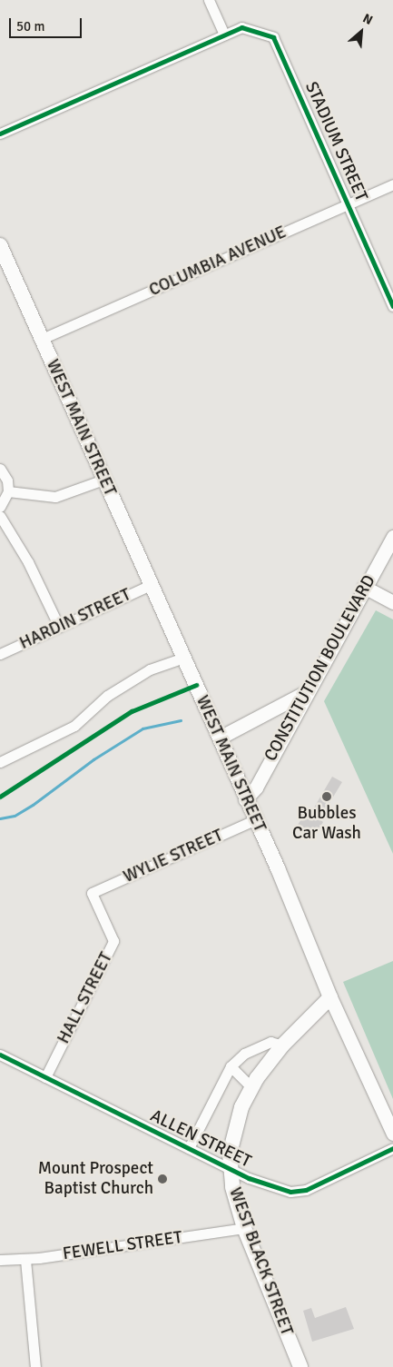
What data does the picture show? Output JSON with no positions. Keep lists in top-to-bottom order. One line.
{"streets":{"main road":["WEST MAIN STREET","WEST BLACK STREET"],"street":["STADIUM STREET","COLUMBIA AVENUE","HARDIN STREET","CONSTITUTION BOULEVARD","WYLIE STREET","HALL STREET","ALLEN STREET","FEWELL STREET"]},"crossings":[["STADIUM STREET","COLUMBIA AVENUE"],["COLUMBIA AVENUE","WEST MAIN STREET"],["WEST MAIN STREET","HARDIN STREET"],["WEST MAIN STREET","CONSTITUTION BOULEVARD"],["WEST MAIN STREET","WYLIE STREET"],["WEST MAIN STREET","WEST BLACK STREET"],["WYLIE STREET","HALL STREET"],["HALL STREET","ALLEN STREET"],["ALLEN STREET","WEST BLACK STREET"],["FEWELL STREET","WEST BLACK STREET"]],"places":["Bubbles Car Wash","Mount Prospect Baptist Church"],"scale_bar":"50 m","north":"top right"}
